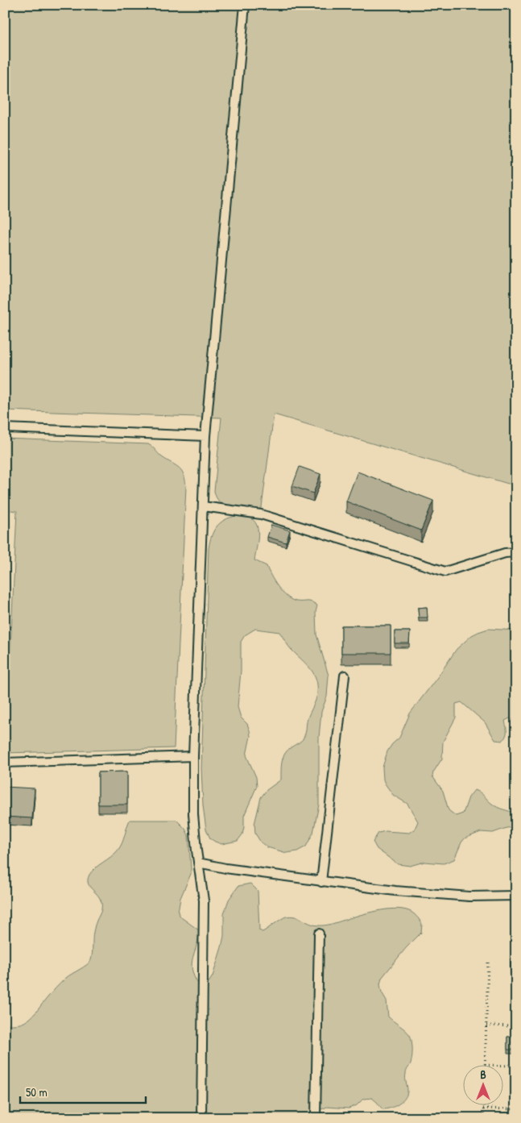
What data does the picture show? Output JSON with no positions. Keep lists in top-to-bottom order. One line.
{"scale_bar":"50 m","north":"top"}
